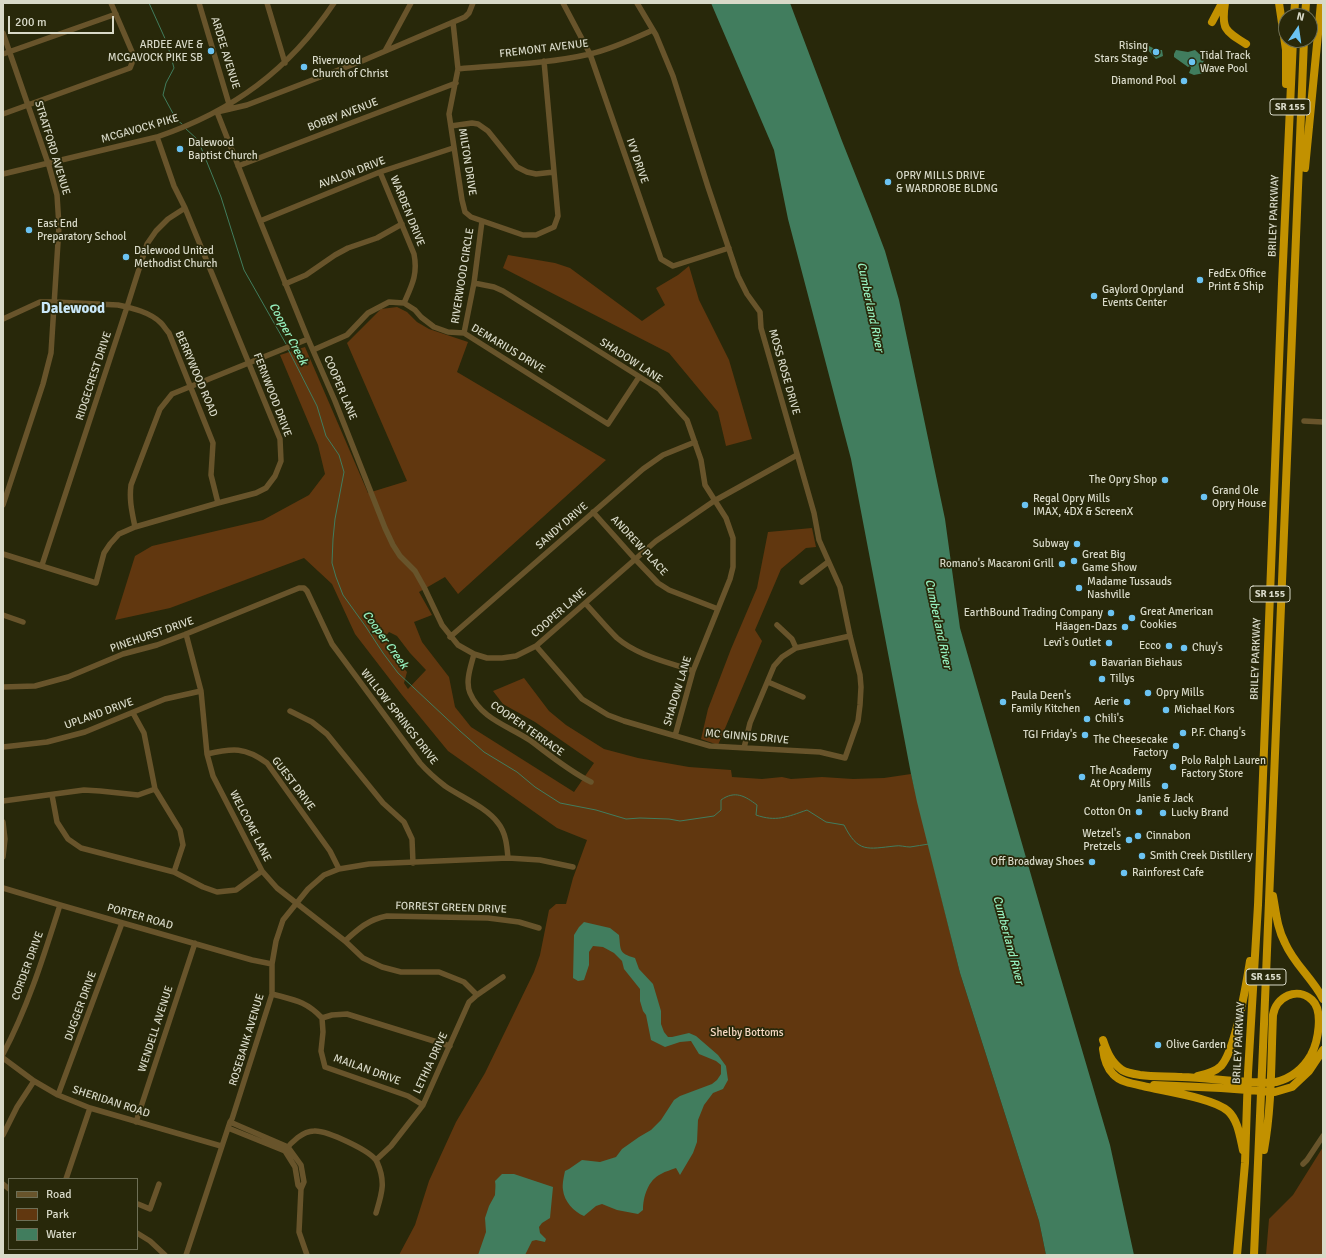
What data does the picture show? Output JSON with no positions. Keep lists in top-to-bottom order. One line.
{"streets":{"highway":["SR 155","BRILEY PARKWAY"],"street":["FREMONT AVENUE","ARDEE AVENUE","BOBBY AVENUE","MCGAVOCK PIKE","STRATFORD AVENUE","IVY DRIVE","MILTON DRIVE","AVALON DRIVE","WARDEN DRIVE","RIVERWOOD CIRCLE","DEMARIUS DRIVE","SHADOW LANE","MOSS ROSE DRIVE","BERRYWOOD ROAD","RIDGECREST DRIVE","COOPER LANE","FERNWOOD DRIVE","SANDY DRIVE","ANDREW PLACE","PINEHURST DRIVE","UPLAND DRIVE","WILLOW SPRINGS DRIVE","COOPER TERRACE","MC GINNIS DRIVE","GUEST DRIVE","WELCOME LANE","FORREST GREEN DRIVE","PORTER ROAD","CORDER DRIVE","DUGGER DRIVE","WENDELL AVENUE","ROSEBANK AVENUE","LETHIA DRIVE","MAILAN DRIVE","SHERIDAN ROAD"]},"crossings":[["FREMONT AVENUE","IVY DRIVE"],["FREMONT AVENUE","MILTON DRIVE"],["FREMONT AVENUE","MOSS ROSE DRIVE"],["ARDEE AVENUE","MCGAVOCK PIKE"],["BOBBY AVENUE","MILTON DRIVE"],["MCGAVOCK PIKE","STRATFORD AVENUE"],["MCGAVOCK PIKE","MILTON DRIVE"],["MCGAVOCK PIKE","FERNWOOD DRIVE"],["STRATFORD AVENUE","BERRYWOOD ROAD"],["IVY DRIVE","MOSS ROSE DRIVE"],["MILTON DRIVE","AVALON DRIVE"],["MILTON DRIVE","RIVERWOOD CIRCLE"],["AVALON DRIVE","WARDEN DRIVE"],["WARDEN DRIVE","DEMARIUS DRIVE"],["RIVERWOOD CIRCLE","DEMARIUS DRIVE"],["RIVERWOOD CIRCLE","SHADOW LANE"],["DEMARIUS DRIVE","SHADOW LANE"],["SHADOW LANE","COOPER LANE"],["SHADOW LANE","SANDY DRIVE"],["SHADOW LANE","ANDREW PLACE"],["SHADOW LANE","MC GINNIS DRIVE"],["MOSS ROSE DRIVE","COOPER LANE"],["MOSS ROSE DRIVE","MC GINNIS DRIVE"],["BERRYWOOD ROAD","RIDGECREST DRIVE"],["BERRYWOOD ROAD","FERNWOOD DRIVE"],["RIDGECREST DRIVE","FERNWOOD DRIVE"],["COOPER LANE","SANDY DRIVE"],["COOPER LANE","ANDREW PLACE"],["COOPER LANE","COOPER TERRACE"],["COOPER LANE","MC GINNIS DRIVE"],["SANDY DRIVE","ANDREW PLACE"],["PINEHURST DRIVE","WILLOW SPRINGS DRIVE"],["PINEHURST DRIVE","WELCOME LANE"],["UPLAND DRIVE","WELCOME LANE"],["WILLOW SPRINGS DRIVE","ROSEBANK AVENUE"],["GUEST DRIVE","WELCOME LANE"],["GUEST DRIVE","ROSEBANK AVENUE"],["WELCOME LANE","FORREST GREEN DRIVE"],["WELCOME LANE","ROSEBANK AVENUE"],["WELCOME LANE","LETHIA DRIVE"],["PORTER ROAD","CORDER DRIVE"],["PORTER ROAD","DUGGER DRIVE"],["PORTER ROAD","WENDELL AVENUE"],["PORTER ROAD","ROSEBANK AVENUE"],["DUGGER DRIVE","SHERIDAN ROAD"],["WENDELL AVENUE","SHERIDAN ROAD"],["ROSEBANK AVENUE","SHERIDAN ROAD"],["LETHIA DRIVE","MAILAN DRIVE"]],"districts":["Dalewood"],"water":["Cumberland River","Cooper Creek"],"parks":["Shelby Bottoms"],"places":["ARDEE AVE & MCGAVOCK PIKE SB","Rising Stars Stage","Tidal Track Wave Pool","Riverwood Church of Christ","Diamond Pool","Dalewood Baptist Church","OPRY MILLS DRIVE & WARDROBE BLDNG","East End Preparatory School","Dalewood United Methodist Church","FedEx Office Print & Ship","Gaylord Opryland Events Center","The Opry Shop","Grand Ole Opry House","Regal Opry Mills IMAX, 4DX & ScreenX","Subway","Great Big Game Show","Romano's Macaroni Grill","Madame Tussauds Nashville","EarthBound Trading Company","Great American Cookies","Häagen-Dazs","Levi's Outlet","Ecco","Chuy's","Bavarian Biehaus","Tillys","Opry Mills","Paula Deen's Family Kitchen","Aerie","Michael Kors","Chili's","P.F. Chang's","TGI Friday's","The Cheesecake Factory","Polo Ralph Lauren Factory Store","The Academy At Opry Mills","Janie & Jack","Cotton On","Lucky Brand","Cinnabon","Wetzel's Pretzels","Smith Creek Distillery","Off Broadway Shoes","Rainforest Cafe","Olive Garden"],"legend":["Road","Park","Water"],"scale_bar":"200 m","north":"top"}
